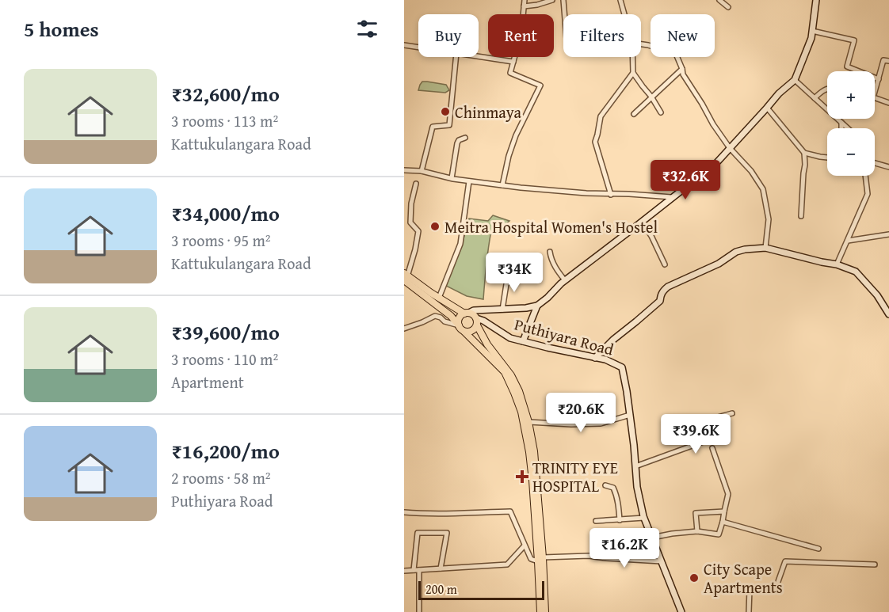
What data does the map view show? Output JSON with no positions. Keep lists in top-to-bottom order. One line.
{"streets":{"street":["Puthiyara Road"]},"places":{"other":["Chinmaya","Meitra Hospital Women's Hostel","City Scape Apartments"],"health":["TRINITY EYE HOSPITAL"]},"scale_bar":"200 m","page":{"heading":"5 homes","chip":["Buy","Rent","Filters","New"],"list":[{"name":"₹32,600/mo","note":"3 rooms · 113 m² · Kattukulangara Road"},{"name":"₹34,000/mo","note":"3 rooms · 95 m² · Kattukulangara Road"},{"name":"₹39,600/mo","note":"3 rooms · 110 m² · Apartment"},{"name":"₹16,200/mo","note":"2 rooms · 58 m² · Puthiyara Road"}],"map_buttons":["+","−"],"price":["₹32.6K","₹34K","₹20.6K","₹39.6K","₹16.2K"],"scale":"200 m"}}
